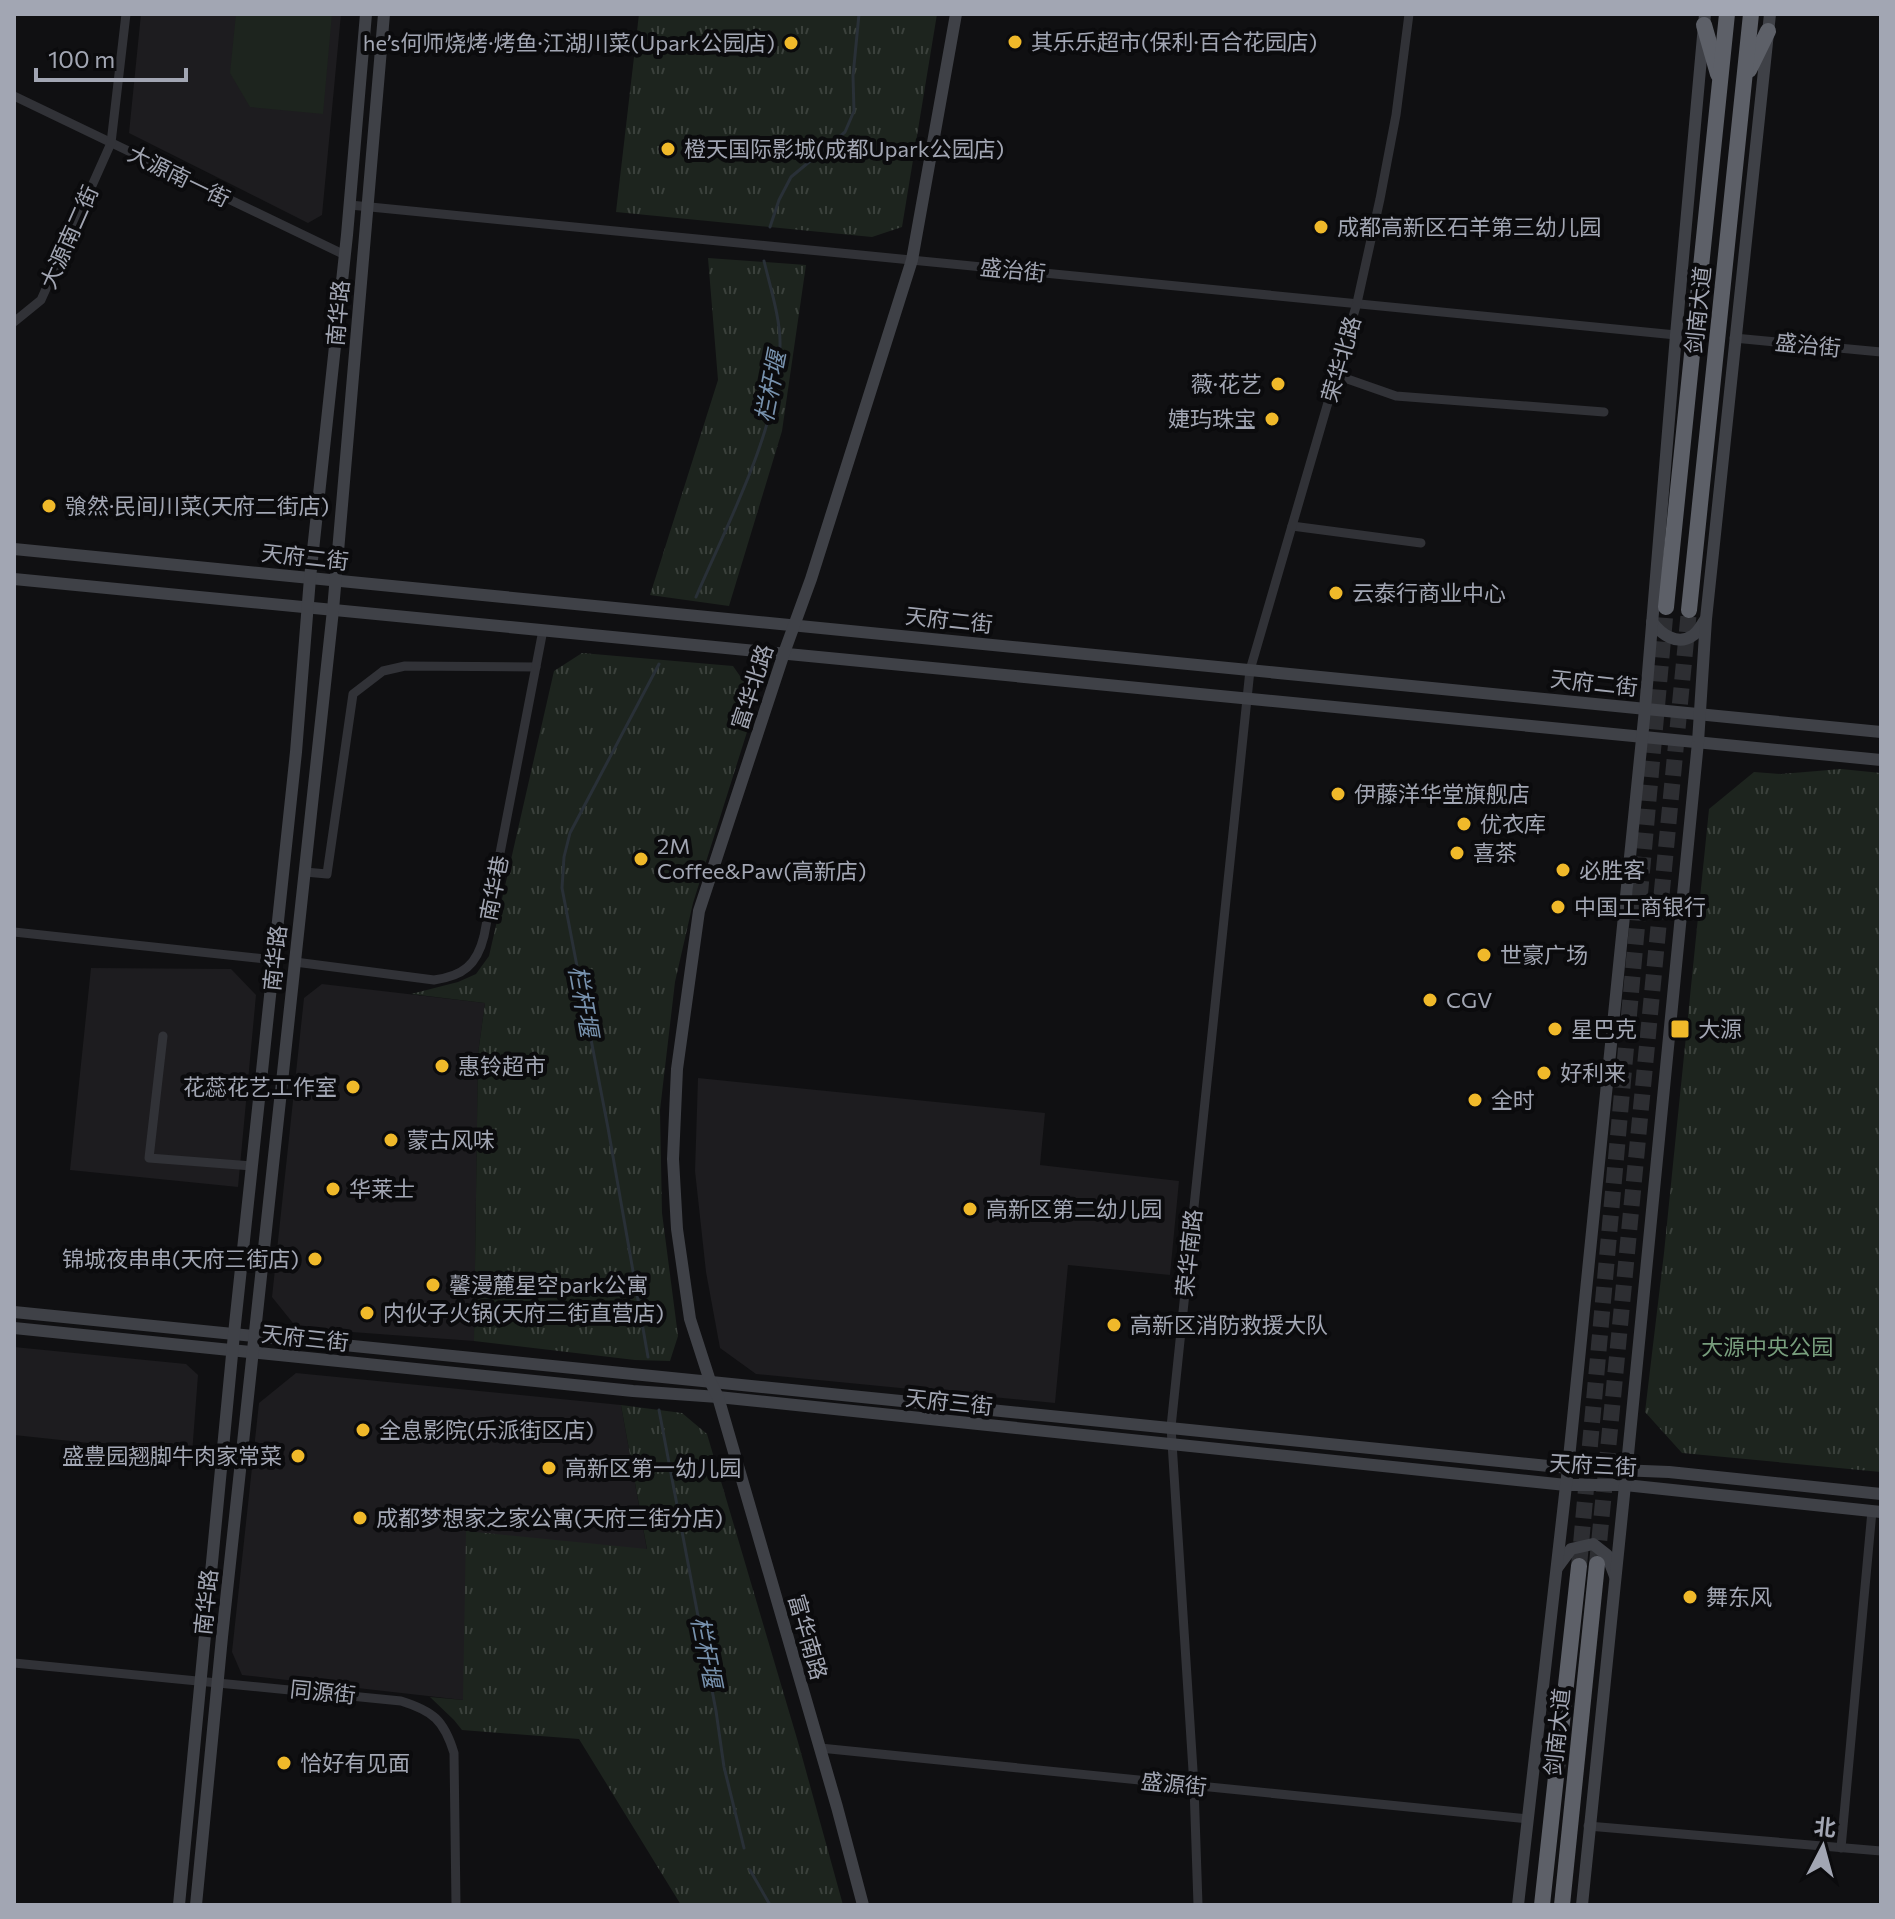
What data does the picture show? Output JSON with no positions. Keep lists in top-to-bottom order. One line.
{"streets":{"highway":["剑南大道"],"main road":["南华路","天府二街","富华北路","天府三街","富华南路"],"street":["大源南一街","大源南二街","盛治街","荣华北路","南华巷","荣华南路","同源街","盛源街"]},"crossings":[["大源南一街","大源南二街"],["大源南一街","南华路"],["盛治街","南华路"],["盛治街","荣华北路"],["盛治街","富华北路"],["南华路","天府二街"],["南华路","南华巷"],["南华路","天府三街"],["南华路","同源街"],["荣华北路","天府二街"],["荣华北路","荣华南路"],["天府二街","富华北路"],["富华北路","天府三街"],["富华北路","富华南路"],["荣华南路","天府三街"],["荣华南路","盛源街"],["天府三街","富华南路"],["富华南路","盛源街"]],"water":["栏杆堰"],"parks":["大源中央公园"],"places":{"other":["其乐乐超市(保利·百合花园店)","he’s何师烧烤·烤鱼·江湖川菜(Upark公园店)","橙天国际影城(成都Upark公园店)","成都高新区石羊第三幼儿园","薇·花艺","婕玙珠宝","飸然·民间川菜(天府二街店)","云泰行商业中心","伊藤洋华堂旗舰店","优衣库","喜茶","2M Coffee&Paw(高新店)","必胜客","中国工商银行","世豪广场","CGV","星巴克","惠铃超市","好利来","花蕊花艺工作室","全时","蒙古风味","华莱士","高新区第二幼儿园","锦城夜串串(天府三街店)","馨漫麓星空park公寓","内伙子火锅(天府三街直营店)","高新区消防救援大队","全息影院(乐派街区店)","盛豊园翘脚牛肉家常菜","高新区第一幼儿园","成都梦想家之家公寓(天府三街分店)","舞东风","恰好有见面"],"transit":["大源"]},"scale_bar":"100 m","north":"top"}
